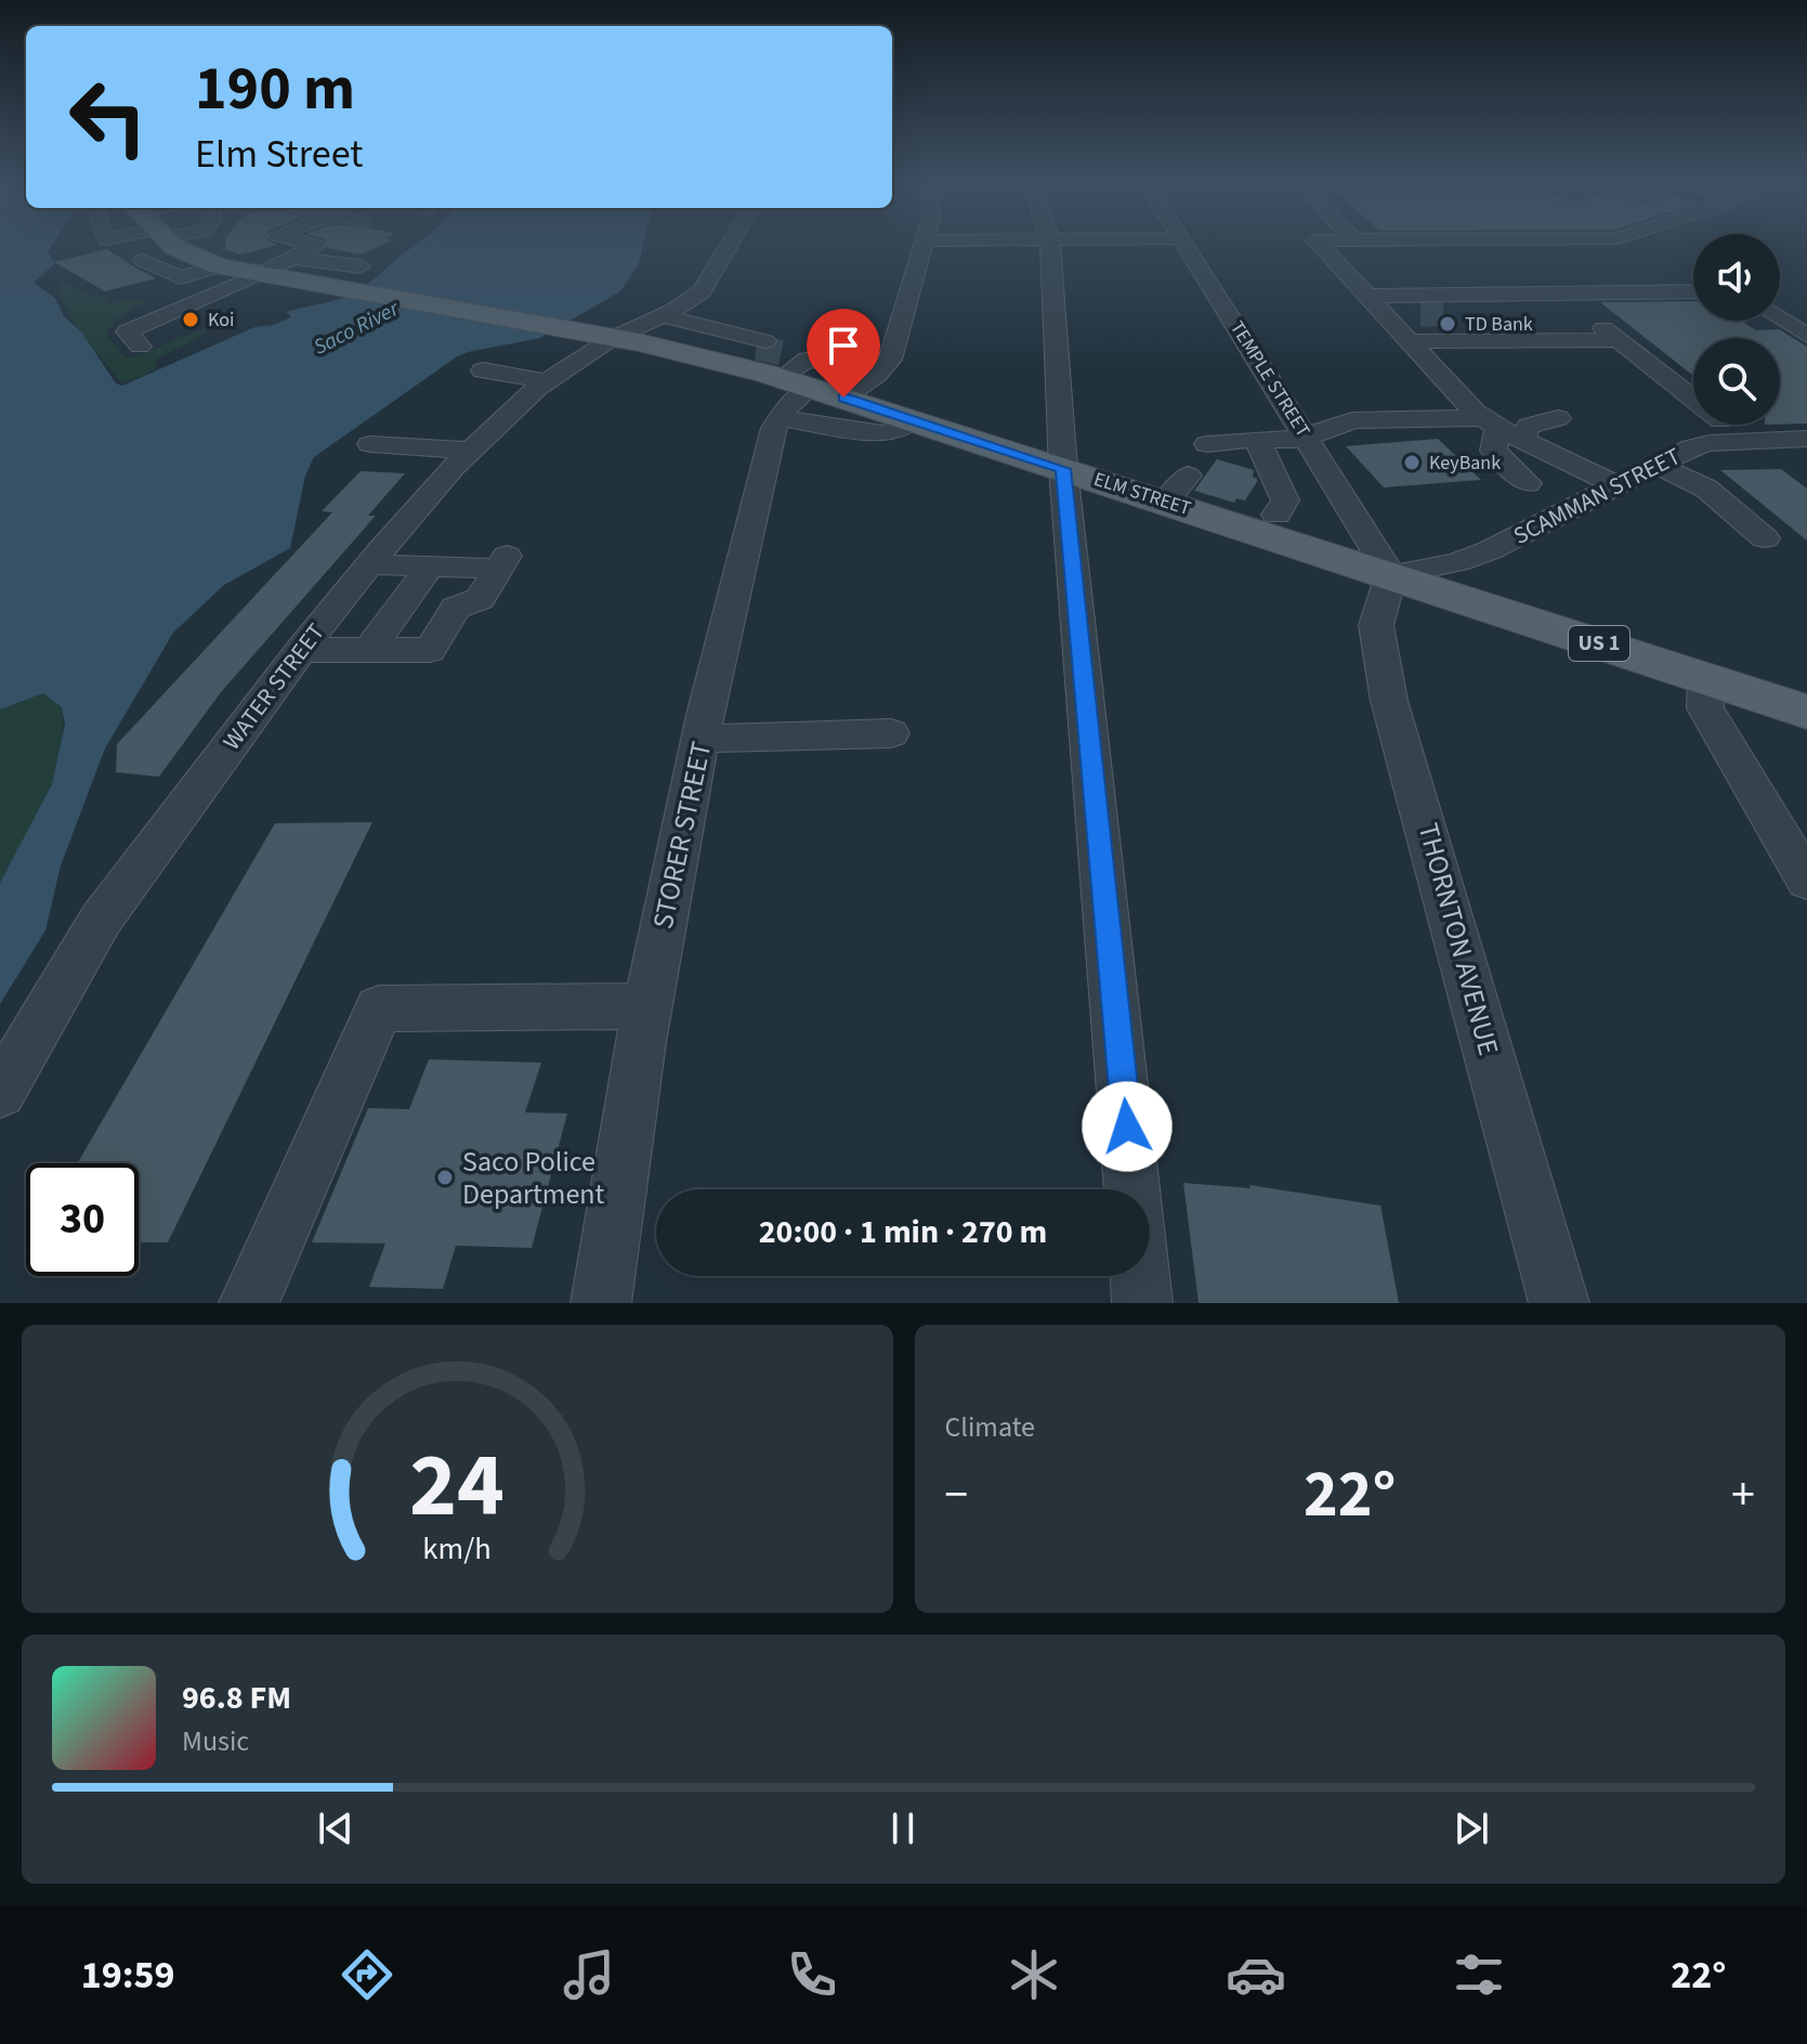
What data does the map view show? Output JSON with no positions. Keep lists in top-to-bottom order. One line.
{"streets":{"main road":["ELM STREET","US 1"],"street":["TEMPLE STREET","SCAMMAN STREET","WATER STREET","STORER STREET","THORNTON AVENUE"]},"crossings":[["TEMPLE STREET","ELM STREET"],["TEMPLE STREET","SCAMMAN STREET"],["TEMPLE STREET","THORNTON AVENUE"],["ELM STREET","SCAMMAN STREET"],["ELM STREET","WATER STREET"],["ELM STREET","STORER STREET"],["ELM STREET","THORNTON AVENUE"],["SCAMMAN STREET","THORNTON AVENUE"]],"water":["Saco River"],"places":["Koi","TD Bank","KeyBank","Saco Police Department"],"page":{"turn":["190 m","Elm Street"],"limit":"30","trip":"20:00 · 1 min · 270 m","tile":"Climate","heat":["−","22°","+"],"song":["96.8 FM","Music"],"tabs":["19:59","22°"],"gauge":["24","km/h"]}}
